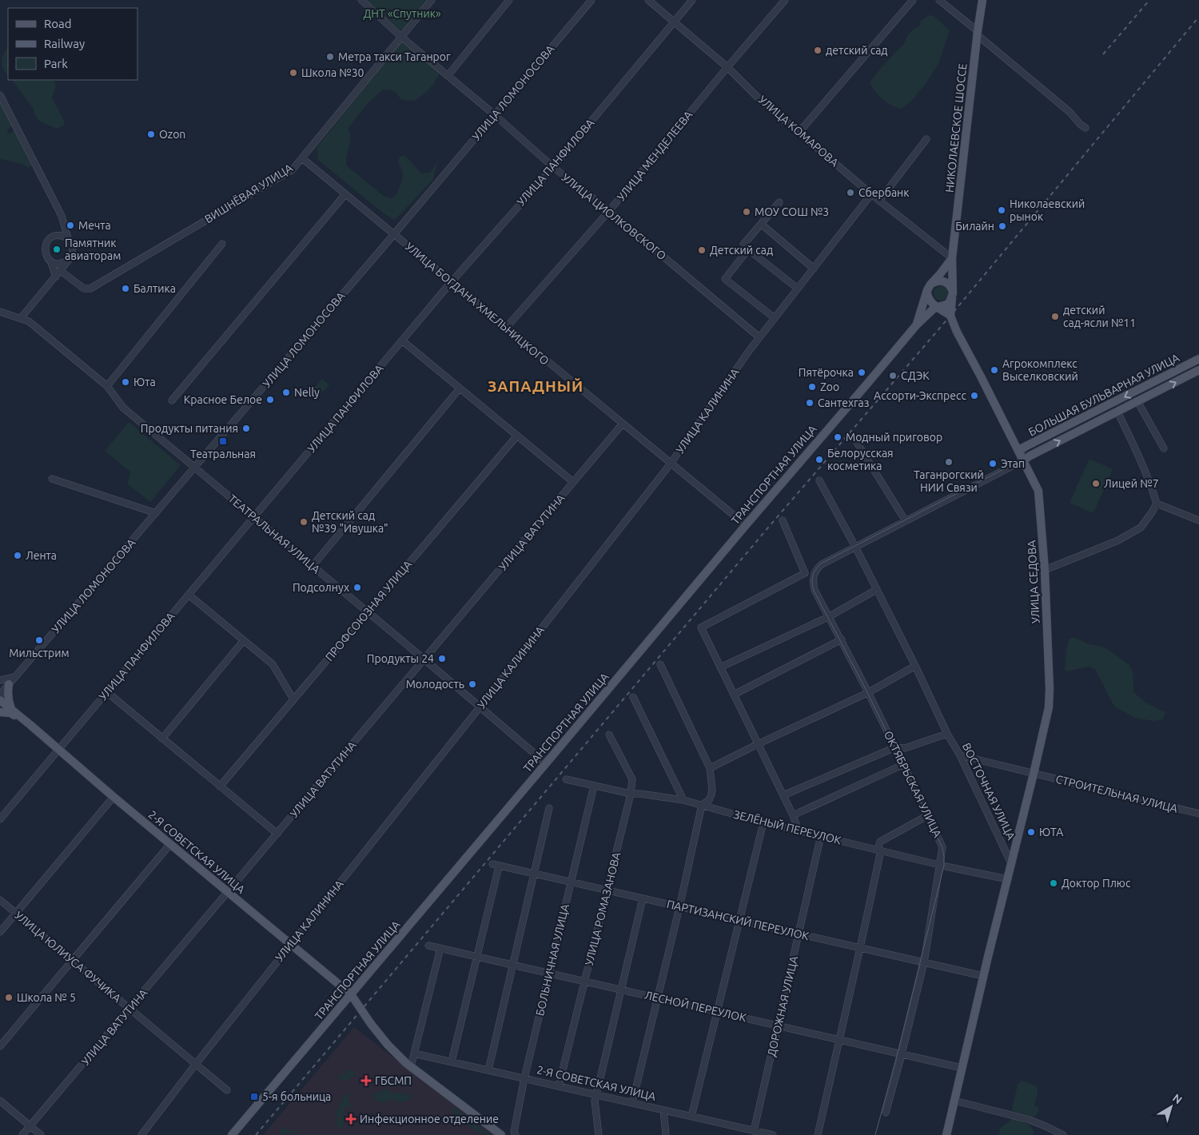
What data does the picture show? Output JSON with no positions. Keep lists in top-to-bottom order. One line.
{"streets":{"main road":["НИКОЛАЕВСКОЕ ШОССЕ","БОЛЬШАЯ БУЛЬВАРНАЯ УЛИЦА","ТРАНСПОРТНАЯ УЛИЦА","УЛИЦА СЕДОВА","2-Я СОВЕТСКАЯ УЛИЦА"],"street":["УЛИЦА ЛОМОНОСОВА","УЛИЦА КОМАРОВА","УЛИЦА МЕНДЕЛЕЕВА","УЛИЦА ПАНФИЛОВА","ВИШНЁВАЯ УЛИЦА","УЛИЦА ЦИОЛКОВСКОГО","УЛИЦА БОГДАНА ХМЕЛЬНИЦКОГО","УЛИЦА КАЛИНИНА","УЛИЦА ВАТУТИНА","ТЕАТРАЛЬНАЯ УЛИЦА","ПРОФСОЮЗНАЯ УЛИЦА","ОКТЯБРЬСКАЯ УЛИЦА","ВОСТОЧНАЯ УЛИЦА","СТРОИТЕЛЬНАЯ УЛИЦА","ЗЕЛЁНЫЙ ПЕРЕУЛОК","УЛИЦА РОМАЗАНОВА","ПАРТИЗАНСКИЙ ПЕРЕУЛОК","УЛИЦА ЮЛИУСА ФУЧИКА","БОЛЬНИЧНАЯ УЛИЦА","ЛЕСНОЙ ПЕРЕУЛОК","ДОРОЖНАЯ УЛИЦА"]},"crossings":[["УЛИЦА ЛОМОНОСОВА","УЛИЦА ЦИОЛКОВСКОГО"],["УЛИЦА ЛОМОНОСОВА","УЛИЦА БОГДАНА ХМЕЛЬНИЦКОГО"],["УЛИЦА ЛОМОНОСОВА","ТЕАТРАЛЬНАЯ УЛИЦА"],["НИКОЛАЕВСКОЕ ШОССЕ","УЛИЦА КОМАРОВА"],["НИКОЛАЕВСКОЕ ШОССЕ","ТРАНСПОРТНАЯ УЛИЦА"],["НИКОЛАЕВСКОЕ ШОССЕ","УЛИЦА СЕДОВА"],["УЛИЦА КОМАРОВА","УЛИЦА МЕНДЕЛЕЕВА"],["УЛИЦА КОМАРОВА","УЛИЦА ПАНФИЛОВА"],["УЛИЦА КОМАРОВА","УЛИЦА КАЛИНИНА"],["УЛИЦА МЕНДЕЛЕЕВА","УЛИЦА ЦИОЛКОВСКОГО"],["УЛИЦА МЕНДЕЛЕЕВА","УЛИЦА БОГДАНА ХМЕЛЬНИЦКОГО"],["УЛИЦА ПАНФИЛОВА","УЛИЦА ЦИОЛКОВСКОГО"],["УЛИЦА ПАНФИЛОВА","УЛИЦА БОГДАНА ХМЕЛЬНИЦКОГО"],["УЛИЦА ПАНФИЛОВА","ТЕАТРАЛЬНАЯ УЛИЦА"],["УЛИЦА ПАНФИЛОВА","2-Я СОВЕТСКАЯ УЛИЦА"],["ВИШНЁВАЯ УЛИЦА","УЛИЦА ЦИОЛКОВСКОГО"],["ВИШНЁВАЯ УЛИЦА","УЛИЦА БОГДАНА ХМЕЛЬНИЦКОГО"],["УЛИЦА ЦИОЛКОВСКОГО","УЛИЦА КАЛИНИНА"],["УЛИЦА БОГДАНА ХМЕЛЬНИЦКОГО","УЛИЦА КАЛИНИНА"],["УЛИЦА БОГДАНА ХМЕЛЬНИЦКОГО","ТРАНСПОРТНАЯ УЛИЦА"],["УЛИЦА БОГДАНА ХМЕЛЬНИЦКОГО","УЛИЦА ВАТУТИНА"],["БОЛЬШАЯ БУЛЬВАРНАЯ УЛИЦА","УЛИЦА СЕДОВА"],["УЛИЦА КАЛИНИНА","ТЕАТРАЛЬНАЯ УЛИЦА"],["УЛИЦА КАЛИНИНА","2-Я СОВЕТСКАЯ УЛИЦА"],["УЛИЦА КАЛИНИНА","УЛИЦА ЮЛИУСА ФУЧИКА"],["ТРАНСПОРТНАЯ УЛИЦА","ТЕАТРАЛЬНАЯ УЛИЦА"],["ТРАНСПОРТНАЯ УЛИЦА","УЛИЦА СЕДОВА"],["ТРАНСПОРТНАЯ УЛИЦА","2-Я СОВЕТСКАЯ УЛИЦА"],["УЛИЦА ВАТУТИНА","ТЕАТРАЛЬНАЯ УЛИЦА"],["УЛИЦА ВАТУТИНА","2-Я СОВЕТСКАЯ УЛИЦА"],["УЛИЦА ВАТУТИНА","УЛИЦА ЮЛИУСА ФУЧИКА"],["ТЕАТРАЛЬНАЯ УЛИЦА","ПРОФСОЮЗНАЯ УЛИЦА"],["УЛИЦА СЕДОВА","ВОСТОЧНАЯ УЛИЦА"],["УЛИЦА СЕДОВА","СТРОИТЕЛЬНАЯ УЛИЦА"],["ОКТЯБРЬСКАЯ УЛИЦА","ВОСТОЧНАЯ УЛИЦА"],["ОКТЯБРЬСКАЯ УЛИЦА","ЗЕЛЁНЫЙ ПЕРЕУЛОК"],["ОКТЯБРЬСКАЯ УЛИЦА","ПАРТИЗАНСКИЙ ПЕРЕУЛОК"],["ОКТЯБРЬСКАЯ УЛИЦА","ЛЕСНОЙ ПЕРЕУЛОК"],["ВОСТОЧНАЯ УЛИЦА","СТРОИТЕЛЬНАЯ УЛИЦА"],["ЗЕЛЁНЫЙ ПЕРЕУЛОК","УЛИЦА РОМАЗАНОВА"],["ЗЕЛЁНЫЙ ПЕРЕУЛОК","БОЛЬНИЧНАЯ УЛИЦА"],["ЗЕЛЁНЫЙ ПЕРЕУЛОК","ДОРОЖНАЯ УЛИЦА"],["2-Я СОВЕТСКАЯ УЛИЦА","УЛИЦА РОМАЗАНОВА"],["2-Я СОВЕТСКАЯ УЛИЦА","БОЛЬНИЧНАЯ УЛИЦА"],["2-Я СОВЕТСКАЯ УЛИЦА","ДОРОЖНАЯ УЛИЦА"],["УЛИЦА РОМАЗАНОВА","ПАРТИЗАНСКИЙ ПЕРЕУЛОК"],["УЛИЦА РОМАЗАНОВА","ЛЕСНОЙ ПЕРЕУЛОК"],["ПАРТИЗАНСКИЙ ПЕРЕУЛОК","БОЛЬНИЧНАЯ УЛИЦА"],["ПАРТИЗАНСКИЙ ПЕРЕУЛОК","ДОРОЖНАЯ УЛИЦА"],["БОЛЬНИЧНАЯ УЛИЦА","ЛЕСНОЙ ПЕРЕУЛОК"],["ЛЕСНОЙ ПЕРЕУЛОК","ДОРОЖНАЯ УЛИЦА"]],"districts":["ЗАПАДНЫЙ"],"parks":["ДНТ «Спутник»"],"places":{"other":["детский сад","Метра такси Таганрог","Школа №30","Ozon","Сбербанк","Николаевский рынок","МОУ СОШ №3","Мечта","Билайн","Памятник авиаторам","Детский сад","Балтика","детский сад-ясли №11","Агрокомплекс Выселковский","Пятёрочка","СДЭК","Юта","Zoo","Nelly","Ассорти-Экспресс","Красное Белое","Сантехгаз","Продукты питания","Модный приговор","Белорусская косметика","Таганрогский НИИ Связи","Этап","Лицей №7","Детский сад №39 \"Ивушка\"","Лента","Подсолнух","Мильстрим","Продукты 24","Молодость","ЮТА","Доктор Плюс","Школа № 5"],"transit":["Театральная","5-я больница"],"health":["ГБСМП","Инфекционное отделение"]},"legend":["Road","Railway","Park"],"north":"top right"}
